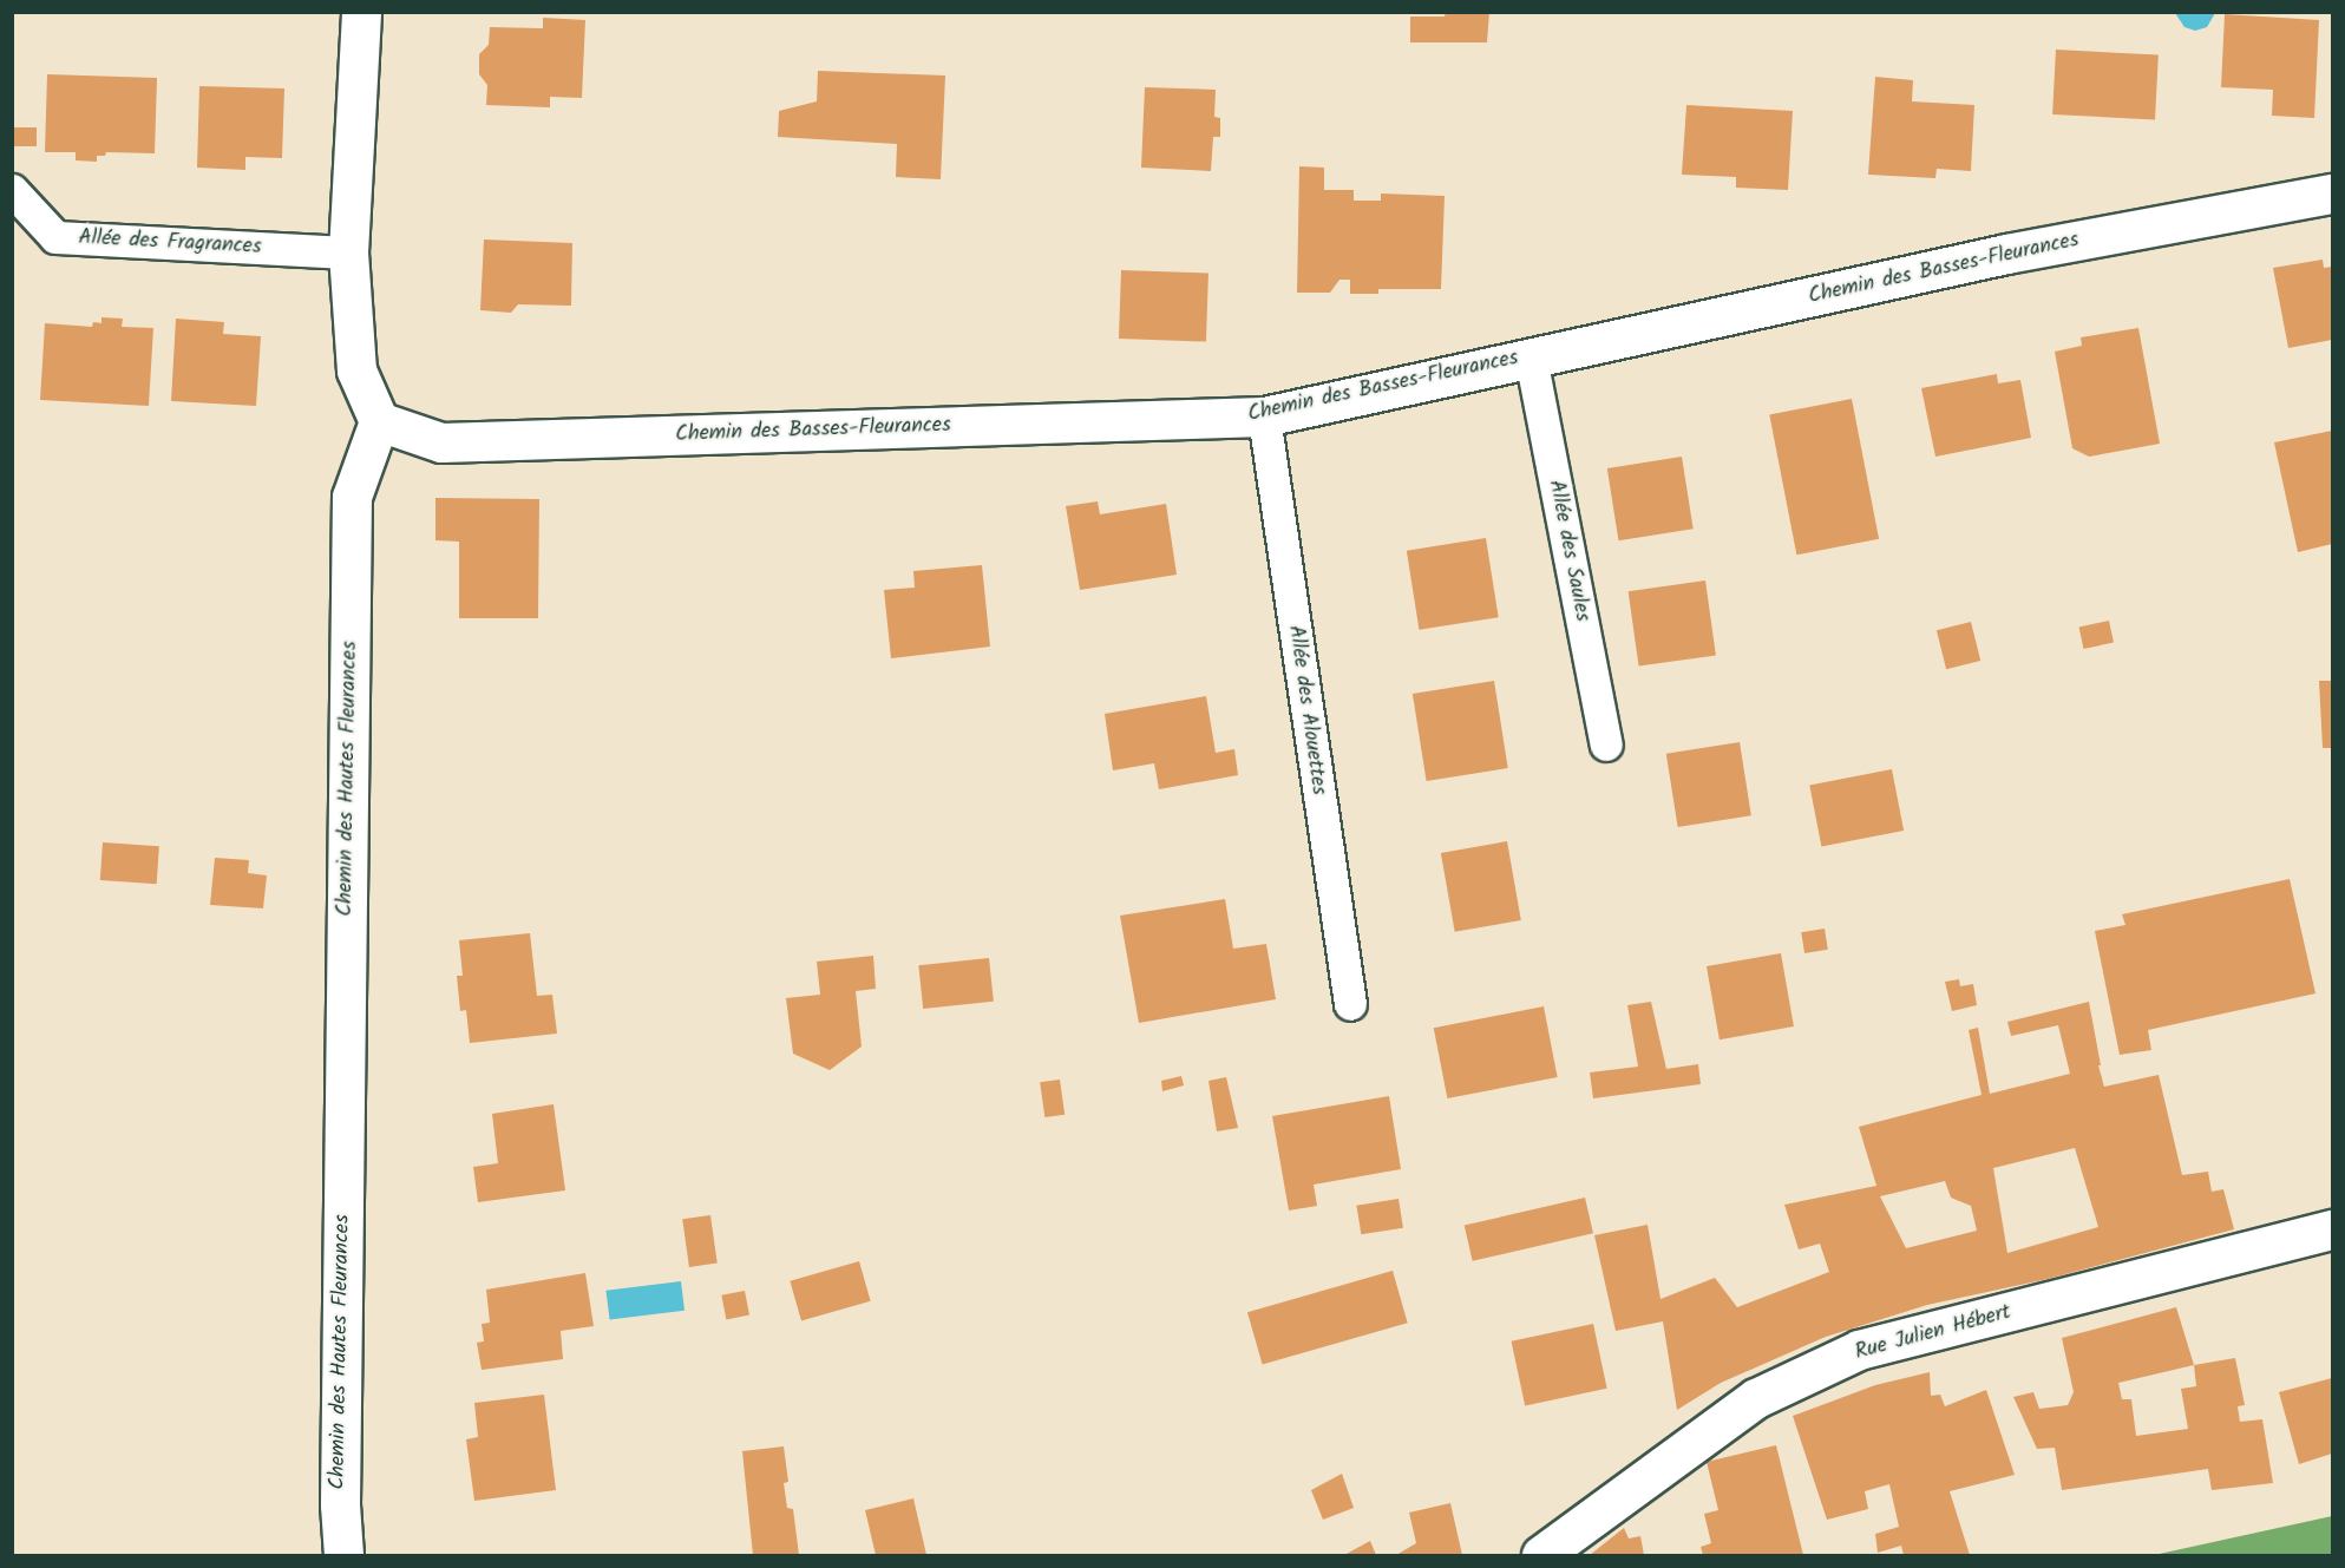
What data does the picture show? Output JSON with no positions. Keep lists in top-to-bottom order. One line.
{"streets":{"street":["Chemin des Basses-Fleurances","Chemin des Hautes Fleurances","Rue Julien Hébert"],"lane":["Allée des Fragrances","Allée des Saules","Allée des Alouettes"]},"crossings":[["Chemin des Basses-Fleurances","Allée des Saules"],["Chemin des Basses-Fleurances","Allée des Alouettes"],["Chemin des Basses-Fleurances","Chemin des Hautes Fleurances"]]}
